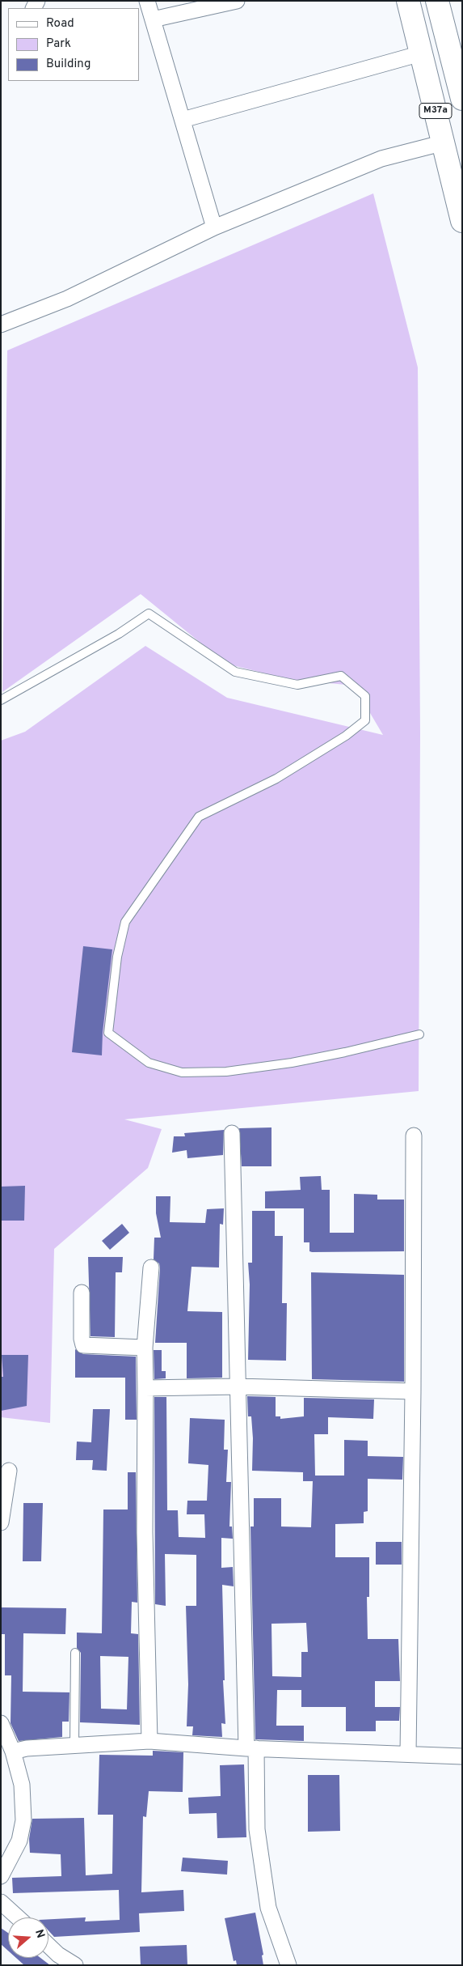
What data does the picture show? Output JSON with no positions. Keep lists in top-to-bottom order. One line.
{"streets":{"highway":["M37a"]},"legend":["Road","Park","Building"],"north":"right"}
